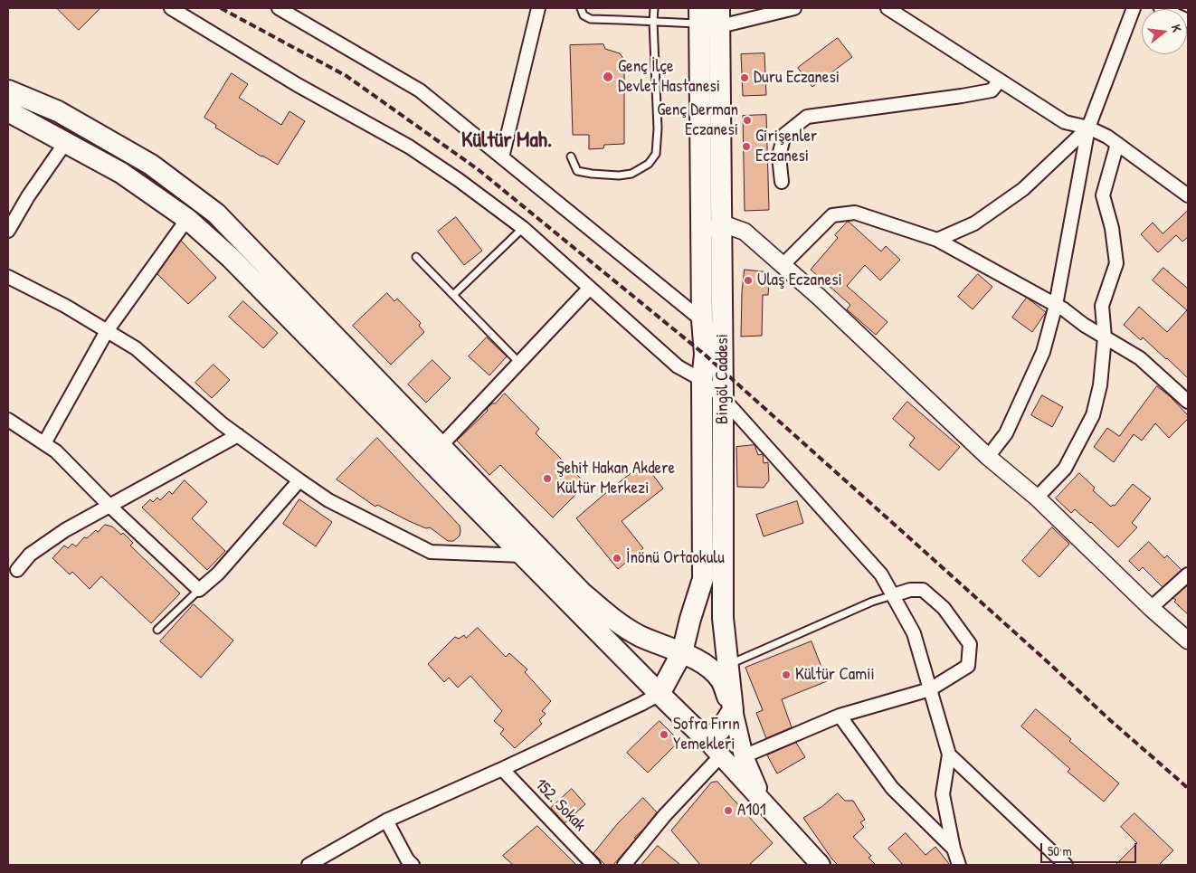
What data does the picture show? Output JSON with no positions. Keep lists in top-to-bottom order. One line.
{"streets":{"main road":["Bingöl Caddesi"],"street":["152. Sokak"]},"districts":["Kültür Mah."],"places":["Genç İlçe Devlet Hastanesi","Duru Eczanesi","Genç Derman Eczanesi","Girişenler Eczanesi","Ulaş Eczanesi","Şehit Hakan Akdere Kültür Merkezi","İnönü Ortaokulu","Kültür Camii","Sofra Fırın Yemekleri","A101"],"scale_bar":"50 m","north":"right"}
